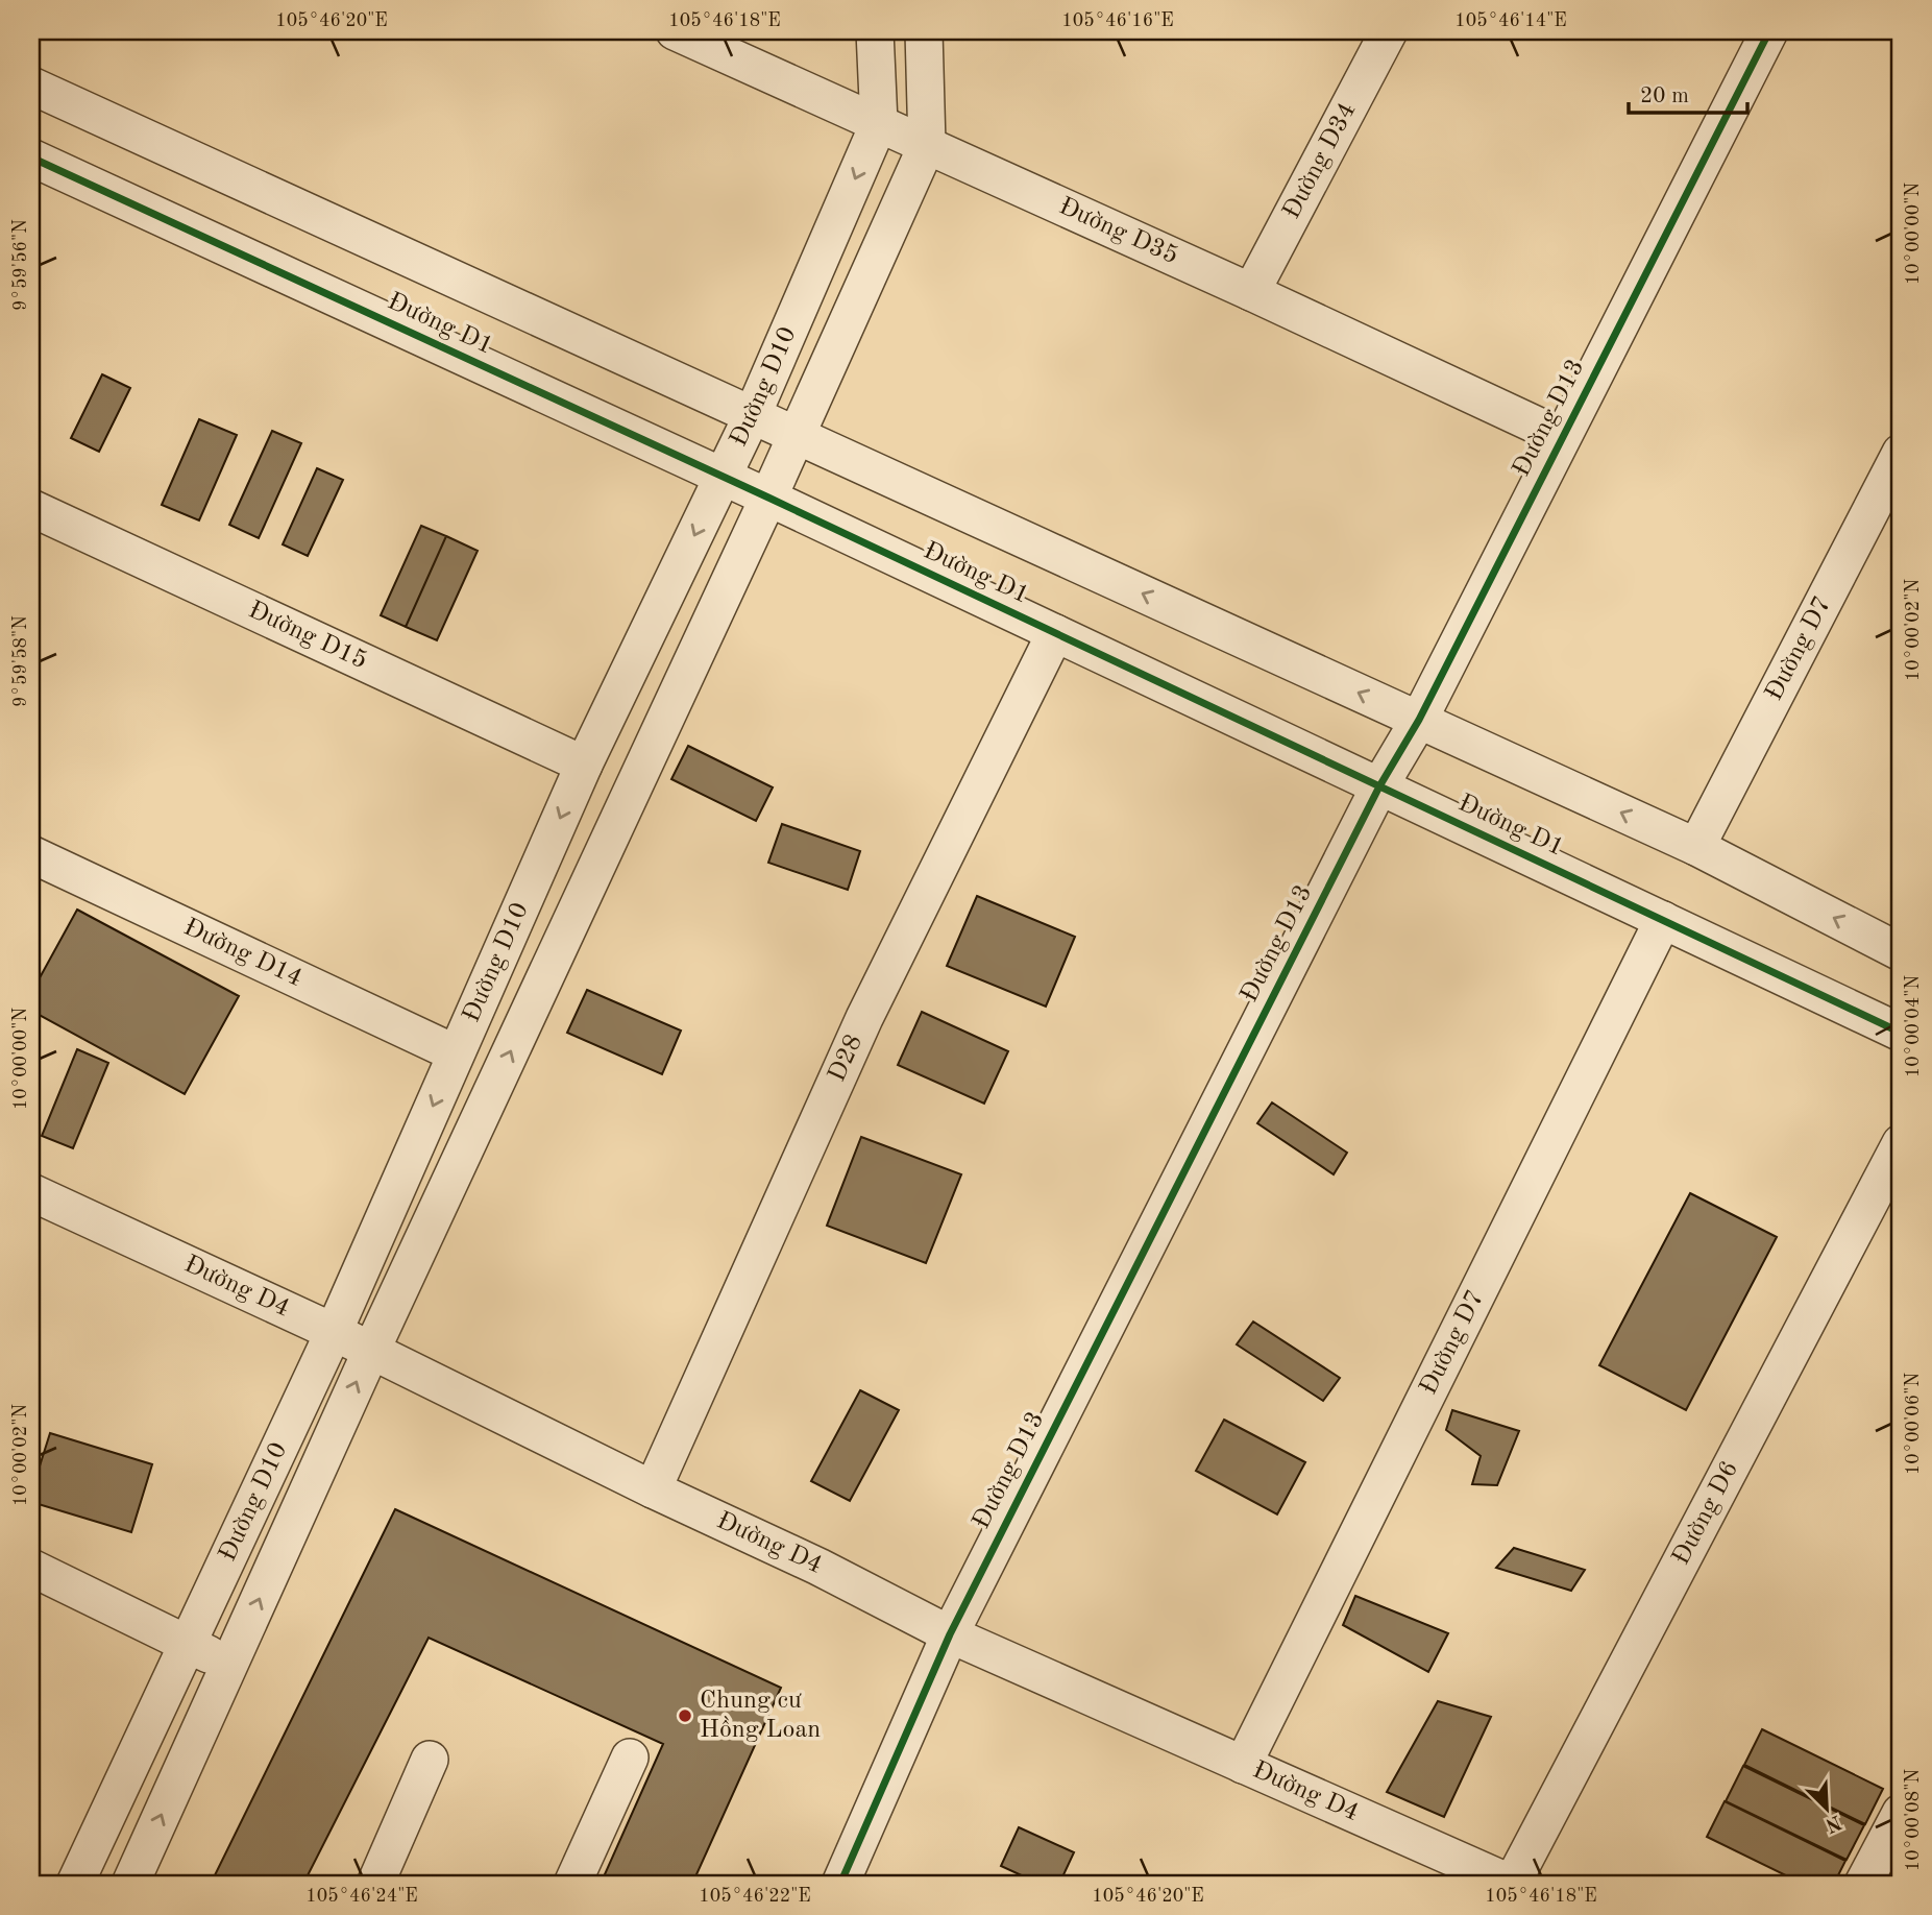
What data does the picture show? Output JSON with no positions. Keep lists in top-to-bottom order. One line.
{"streets":{"street":["Đường D34","Đường D35","Đường D1","Đường D10","Đường D13","Đường D15","Đường D7","Đường D14","D28","Đường D4","Đường D6"]},"crossings":[["Đường D34","Đường D35"],["Đường D35","Đường D10"],["Đường D35","Đường D13"],["Đường D1","Đường D10"],["Đường D1","Đường D13"],["Đường D1","Đường D7"],["Đường D1","D28"],["Đường D10","Đường D15"],["Đường D10","Đường D14"],["Đường D10","Đường D4"],["Đường D13","Đường D4"],["Đường D7","Đường D4"],["D28","Đường D4"],["Đường D4","Đường D6"]],"places":["Chung cư Hồng Loan"],"scale_bar":"20 m","north":"bottom right","coordinates":["105°46'20\"E","105°46'18\"E","105°46'16\"E","105°46'14\"E","10°00'00\"N","9°59'56\"N","10°00'02\"N","9°59'58\"N","10°00'04\"N","10°00'06\"N","10°00'08\"N","105°46'24\"E","105°46'22\"E"]}
